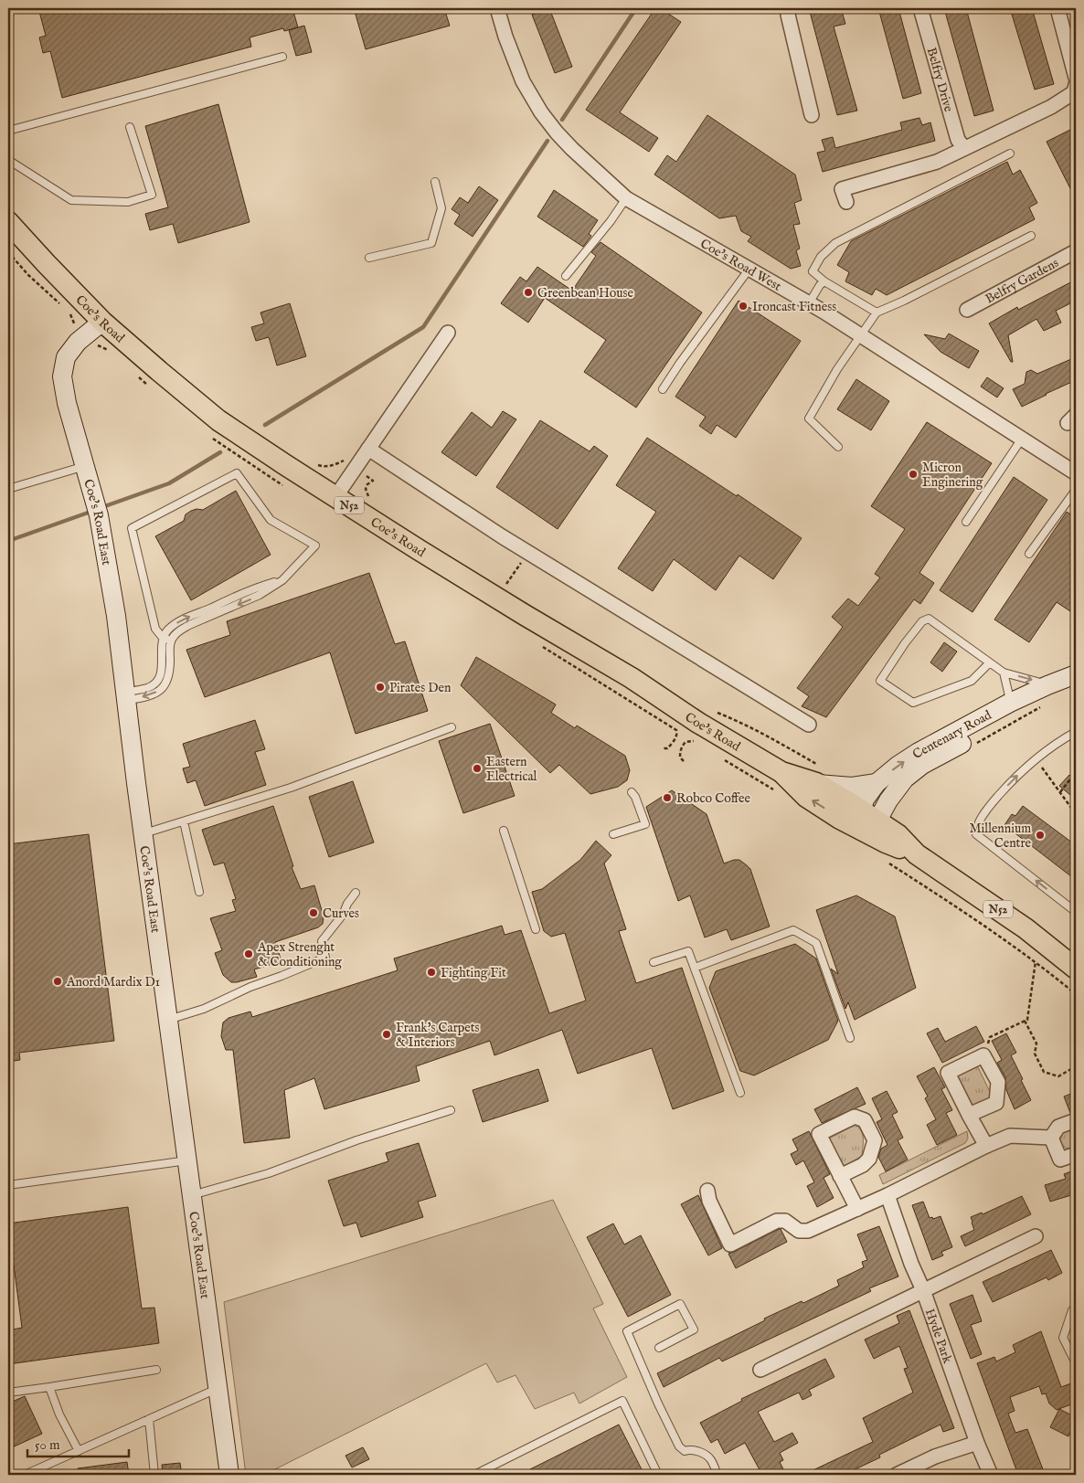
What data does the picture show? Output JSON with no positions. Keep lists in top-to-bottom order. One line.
{"streets":{"main road":["Coe's Road","N52"],"street":["Belfry Drive","Coe's Road West","Belfry Gardens","Coe's Road East","Centenary Road","Hyde Park"]},"crossings":[["Coe's Road","Coe's Road East"],["Coe's Road","Centenary Road"]],"places":["Greenbean House","Ironcast Fitness","Micron Enginering","Pirates Den","Eastern Electrical","Robco Coffee","Millennium Centre","Curves","Apex Strenght & Conditioning","Fighting Fit","Anord Mardix D1","Frank's Carpets & Interiors"],"scale_bar":"50 m"}
